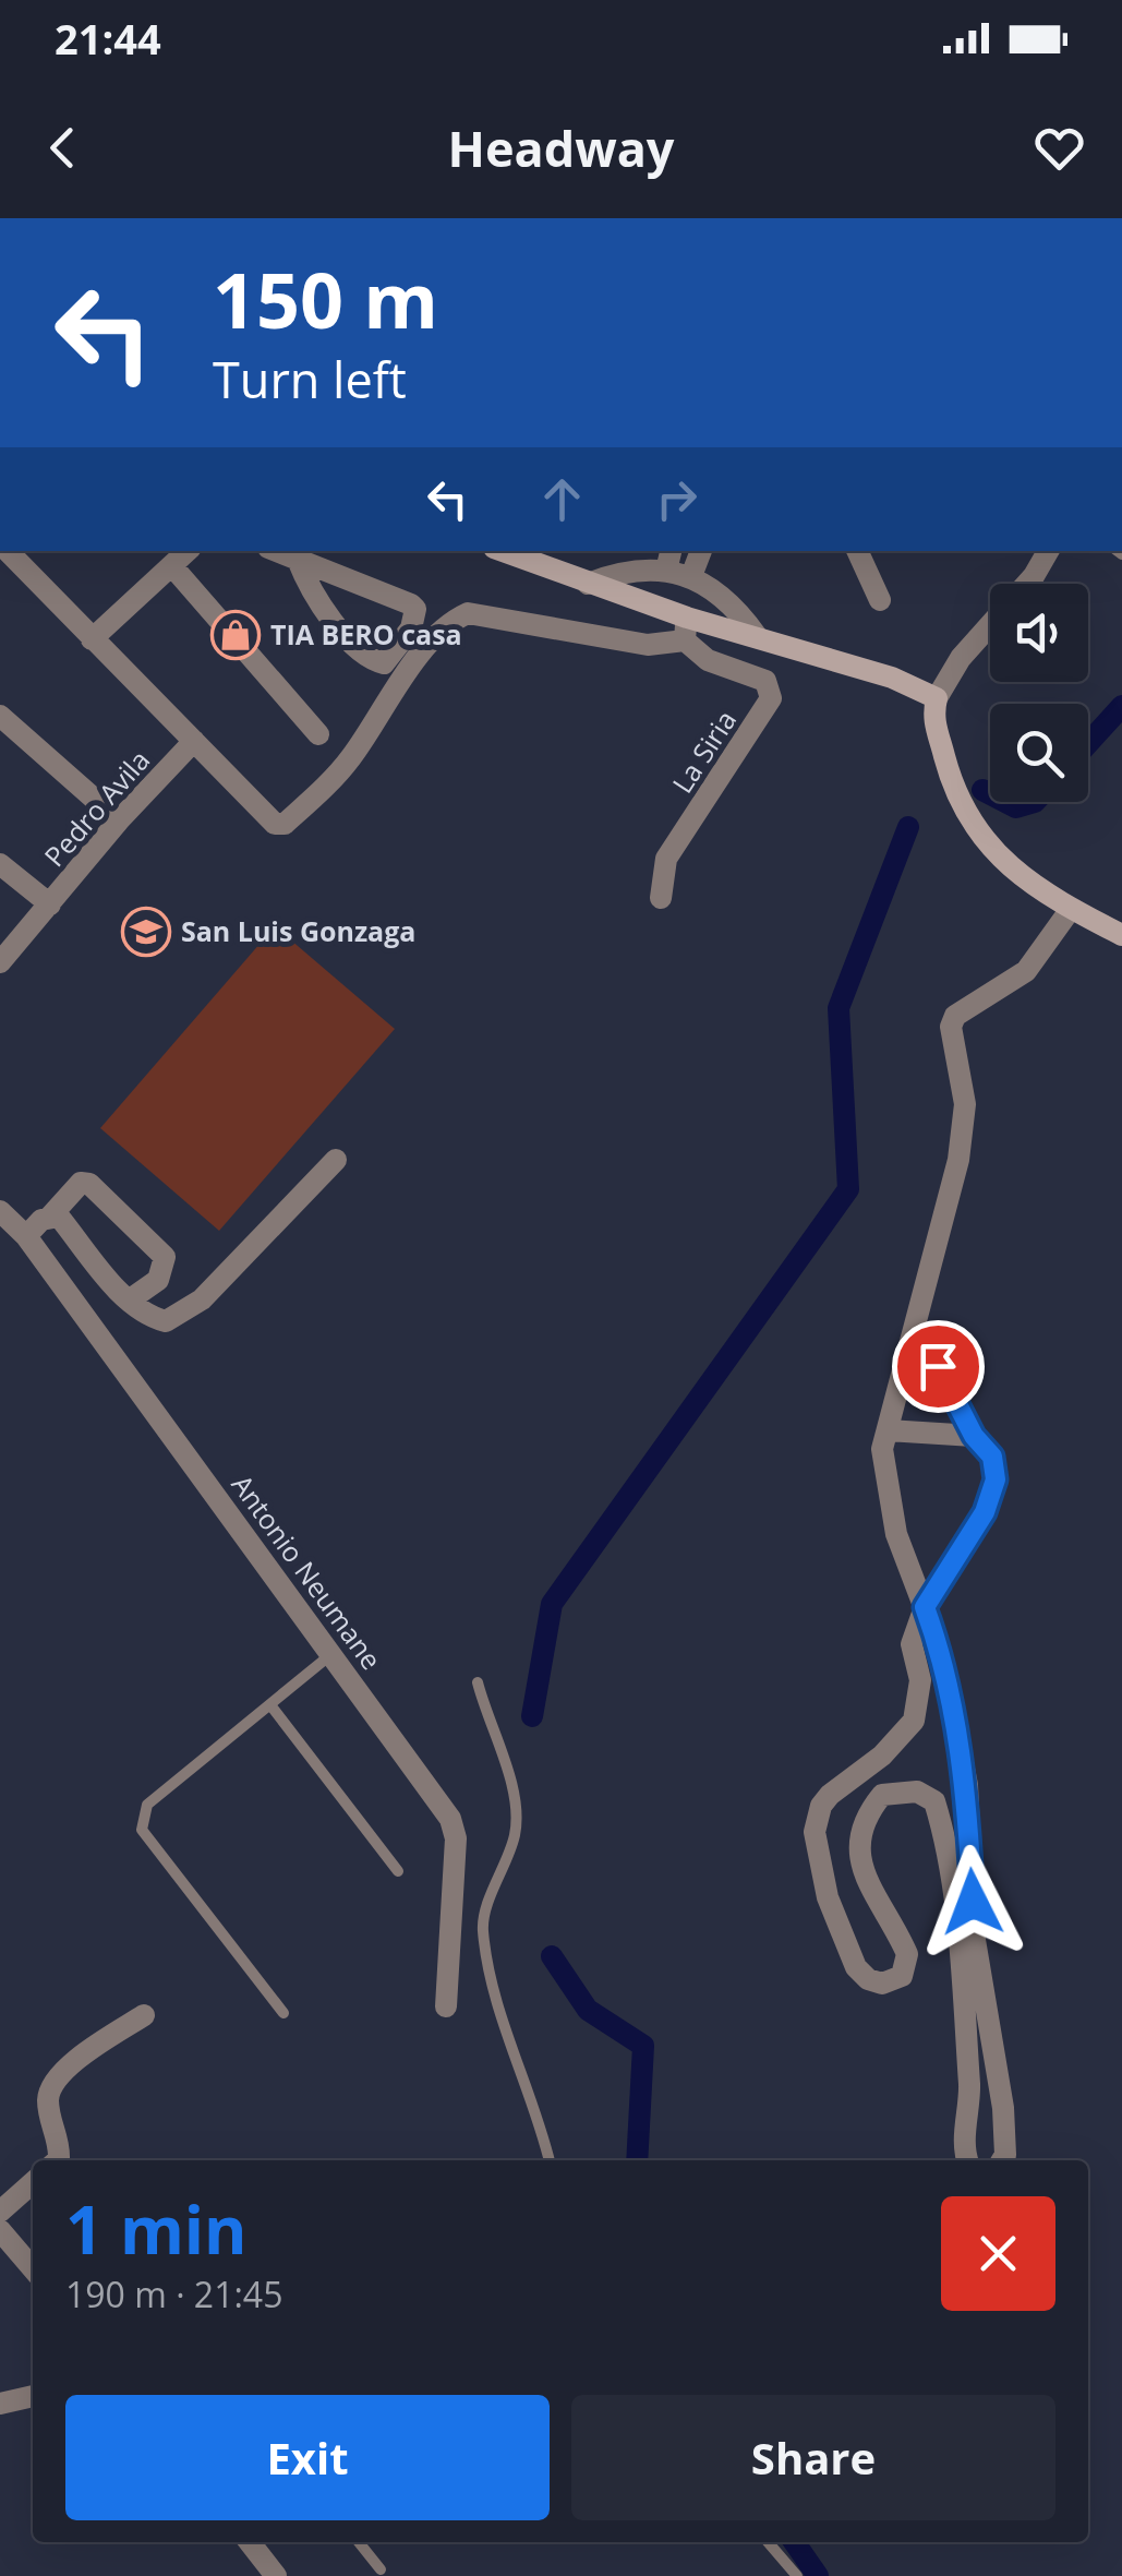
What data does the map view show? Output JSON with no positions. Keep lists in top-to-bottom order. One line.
{"streets":{"street":["La Siria","Pedro Avila","Antonio Neumane"]},"places":{"shop":["TIA BERO casa"],"school or university":["San Luis Gonzaga"]},"page":{"status":"21:44","header":"Headway","turn":["150 m","Turn left"],"heading":["1 min","190 m · 21:45"],"buttons":["Exit","Share"]}}
